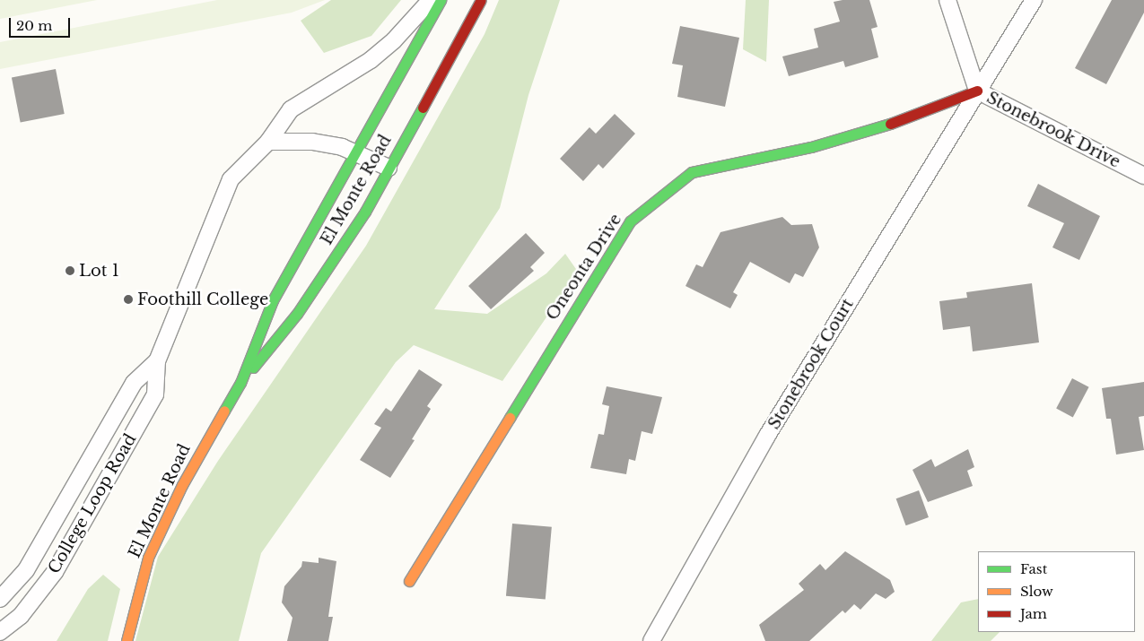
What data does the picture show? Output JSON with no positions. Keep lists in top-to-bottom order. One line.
{"streets":{"street":["Stonebrook Drive","El Monte Road","Oneonta Drive","Stonebrook Court","College Loop Road"]},"crossings":[["Stonebrook Drive","Oneonta Drive"],["Stonebrook Drive","Stonebrook Court"],["Oneonta Drive","Stonebrook Court"]],"places":["Lot 1","Foothill College"],"legend":["Fast","Slow","Jam"],"scale_bar":"20 m"}
